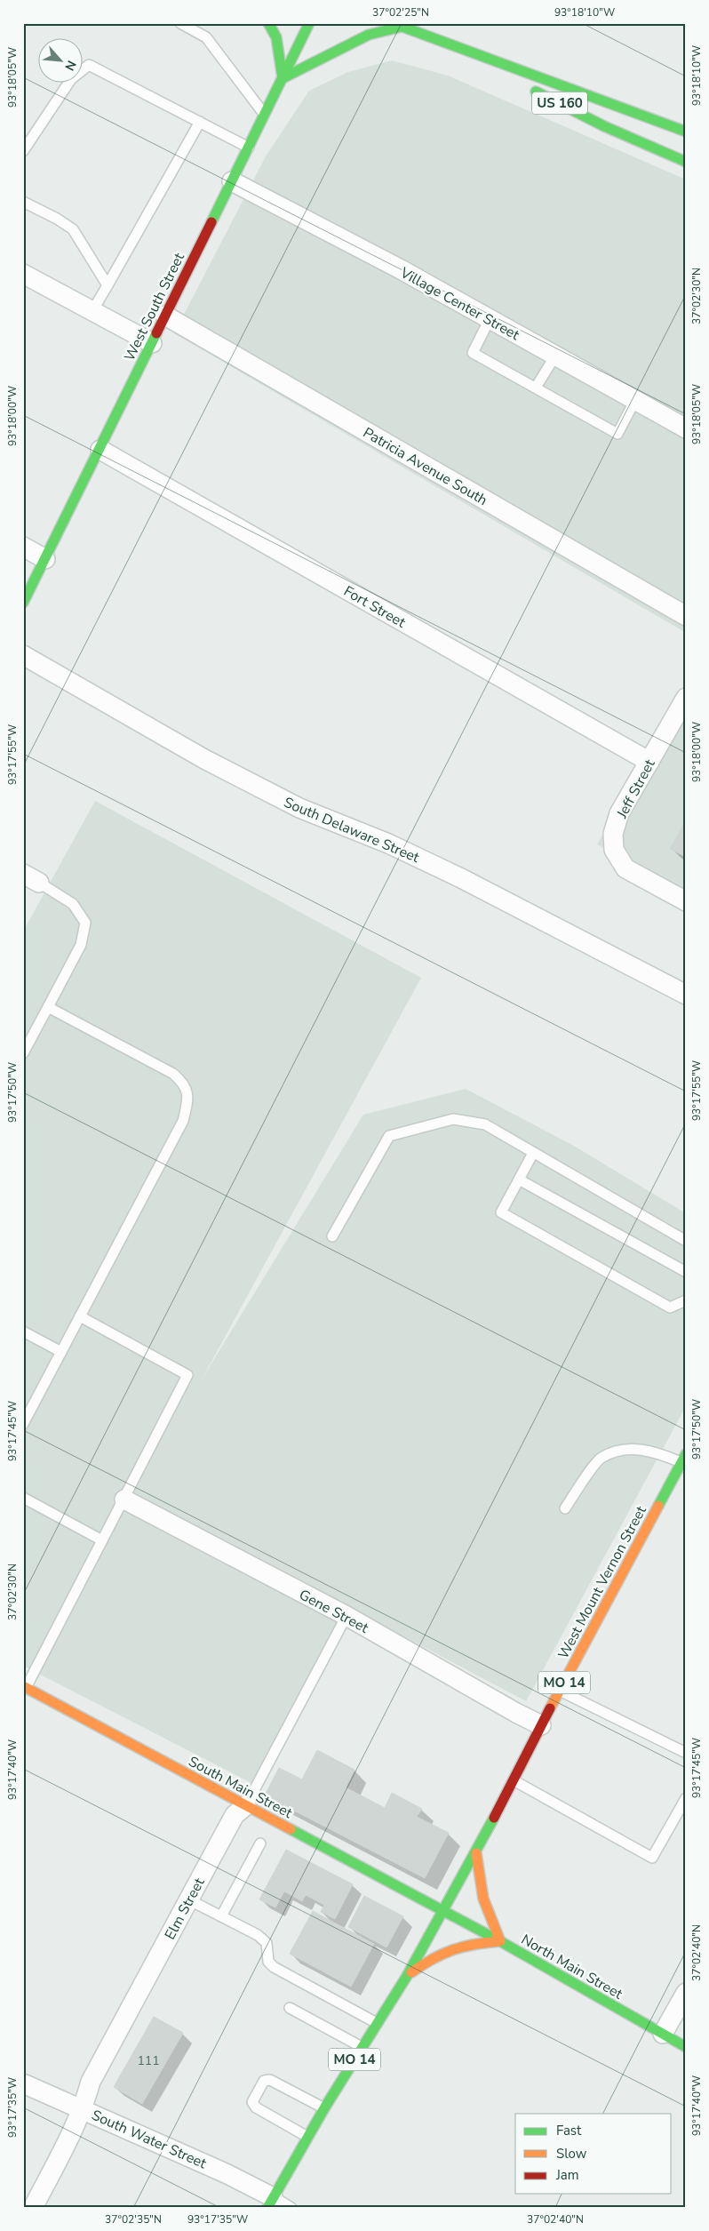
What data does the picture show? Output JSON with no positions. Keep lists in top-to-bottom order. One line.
{"streets":{"main road":["US 160","West South Street","West Mount Vernon Street","MO 14","South Main Street","North Main Street"],"street":["Village Center Street","Patricia Avenue South","Fort Street","Jeff Street","South Delaware Street","Gene Street","Elm Street","South Water Street"]},"crossings":[["Village Center Street","West South Street"],["West South Street","Patricia Avenue South"],["West South Street","Fort Street"],["Fort Street","Jeff Street"],["West Mount Vernon Street","Gene Street"],["West Mount Vernon Street","MO 14"],["West Mount Vernon Street","South Main Street"],["West Mount Vernon Street","North Main Street"],["Gene Street","Elm Street"],["MO 14","South Main Street"],["MO 14","North Main Street"],["MO 14","South Water Street"],["South Main Street","Elm Street"],["South Main Street","North Main Street"],["Elm Street","South Water Street"]],"house_numbers":["111"],"legend":["Fast","Slow","Jam"],"north":"bottom right","coordinates":["37°02'25\"N","93°18'10\"W","93°18'05\"W","37°02'30\"N","93°18'00\"W","93°17'55\"W","93°17'50\"W","93°17'45\"W","93°17'40\"W","37°02'40\"N","93°17'35\"W","37°02'35\"N"]}
